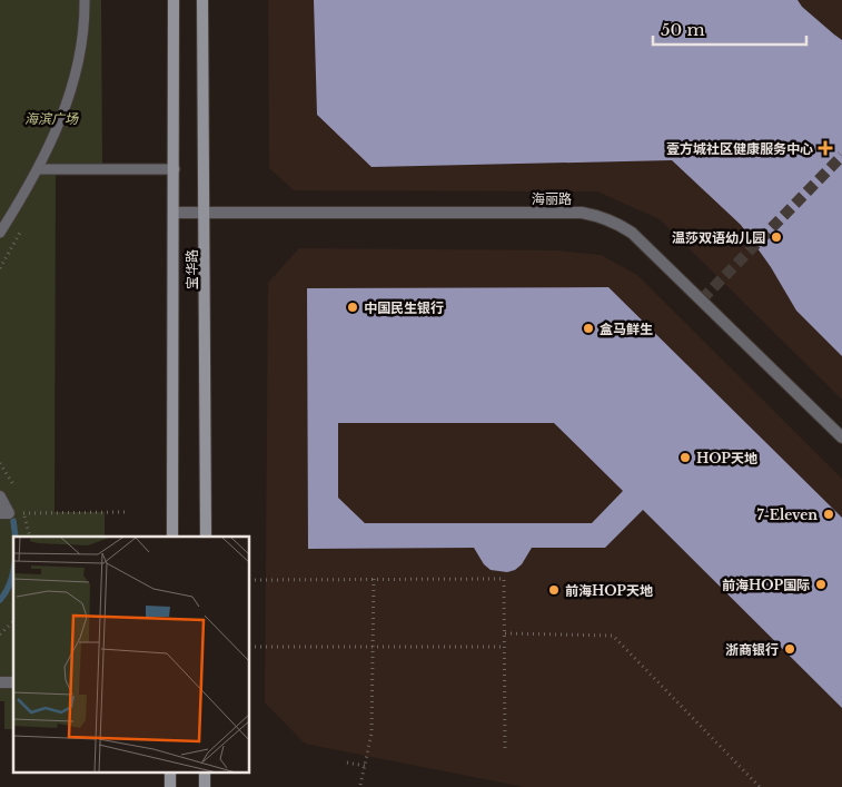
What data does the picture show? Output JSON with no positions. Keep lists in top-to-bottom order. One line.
{"streets":{"main road":["宝华路"],"street":["海丽路"]},"crossings":[["海丽路","宝华路"]],"parks":["海滨广场"],"places":{"health":["壹方城社区健康服务中心"],"other":["温莎双语幼儿园","中国民生银行","盒马鲜生","HOP天地","7-Eleven","前海HOP国际","前海HOP天地","浙商银行"]},"scale_bar":"50 m"}
